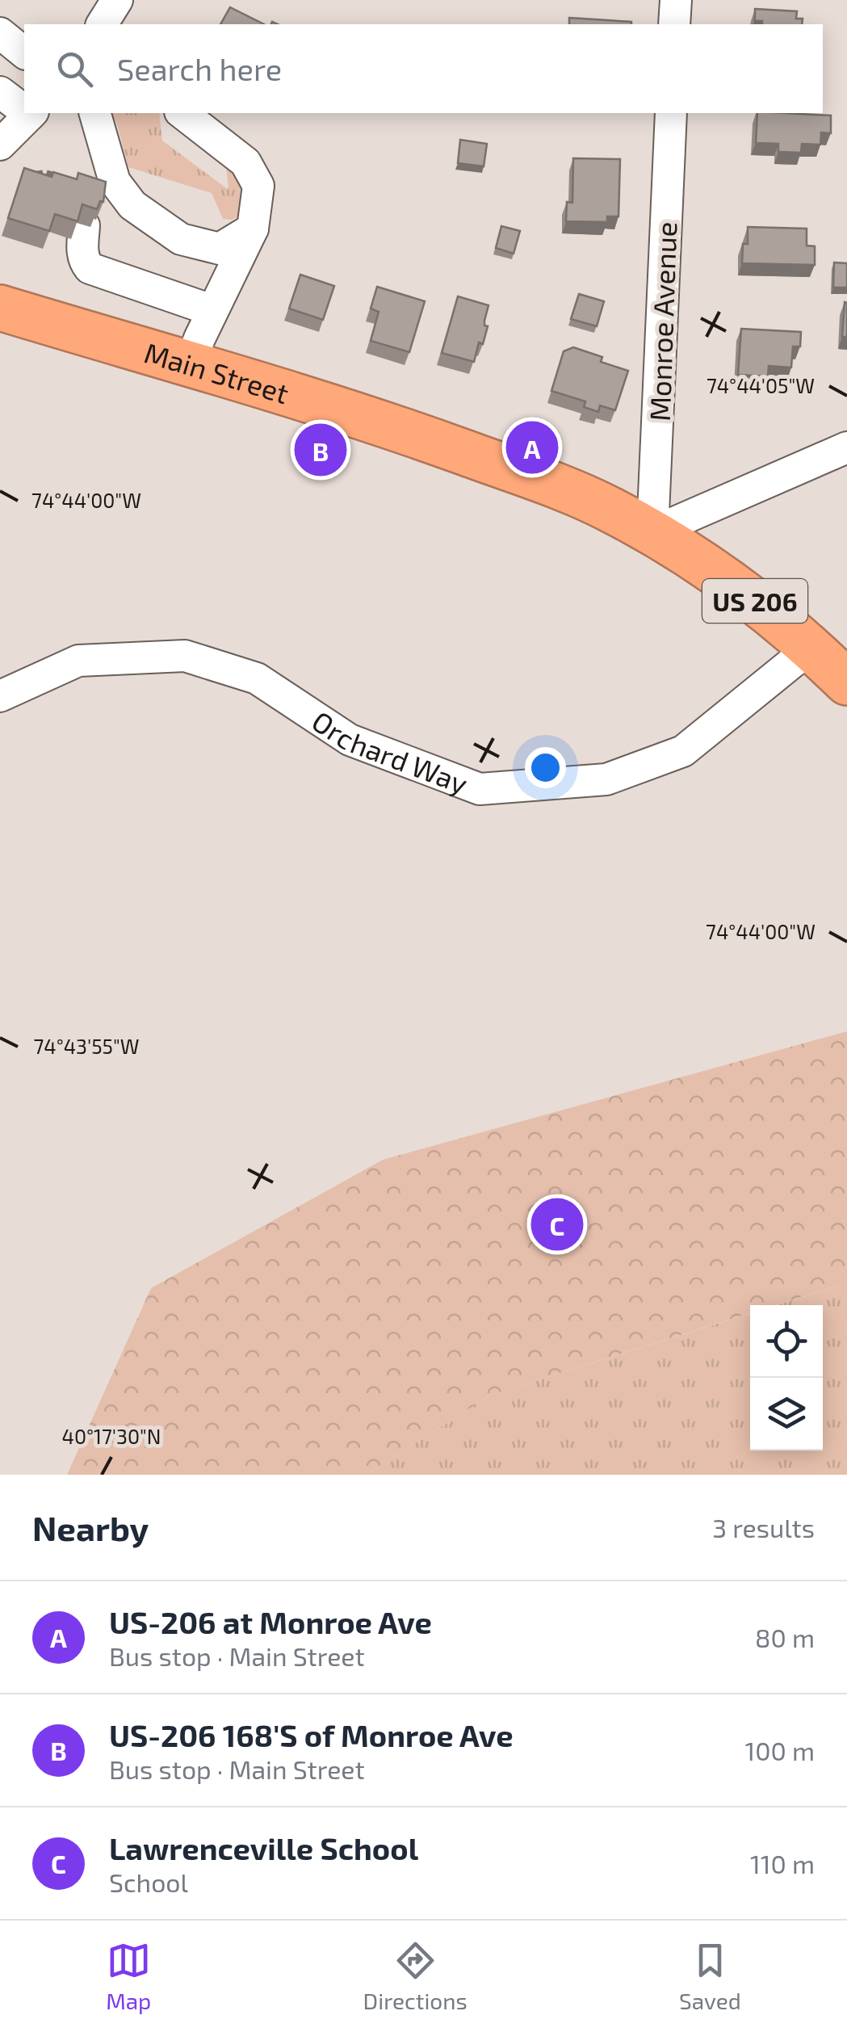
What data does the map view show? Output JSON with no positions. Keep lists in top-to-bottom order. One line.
{"streets":{"highway":["Main Street","US 206"],"street":["Monroe Avenue","Orchard Way"]},"crossings":[["Monroe Avenue","Main Street"],["Main Street","Orchard Way"]],"page":{"search":"Search here","pins":["A","B","C"],"heading":["Nearby","3 results"],"list":[{"mark":"A","name":"US-206 at Monroe Ave","note":"Bus stop · Main Street","value":"80 m"},{"mark":"B","name":"US-206 168'S of Monroe Ave","note":"Bus stop · Main Street","value":"100 m"},{"mark":"C","name":"Lawrenceville School","note":"School","value":"110 m"}],"nav":["Map","Directions","Saved"]},"coordinates":["74°44'05\"W","74°44'00\"W","74°43'55\"W","40°17'30\"N"]}
